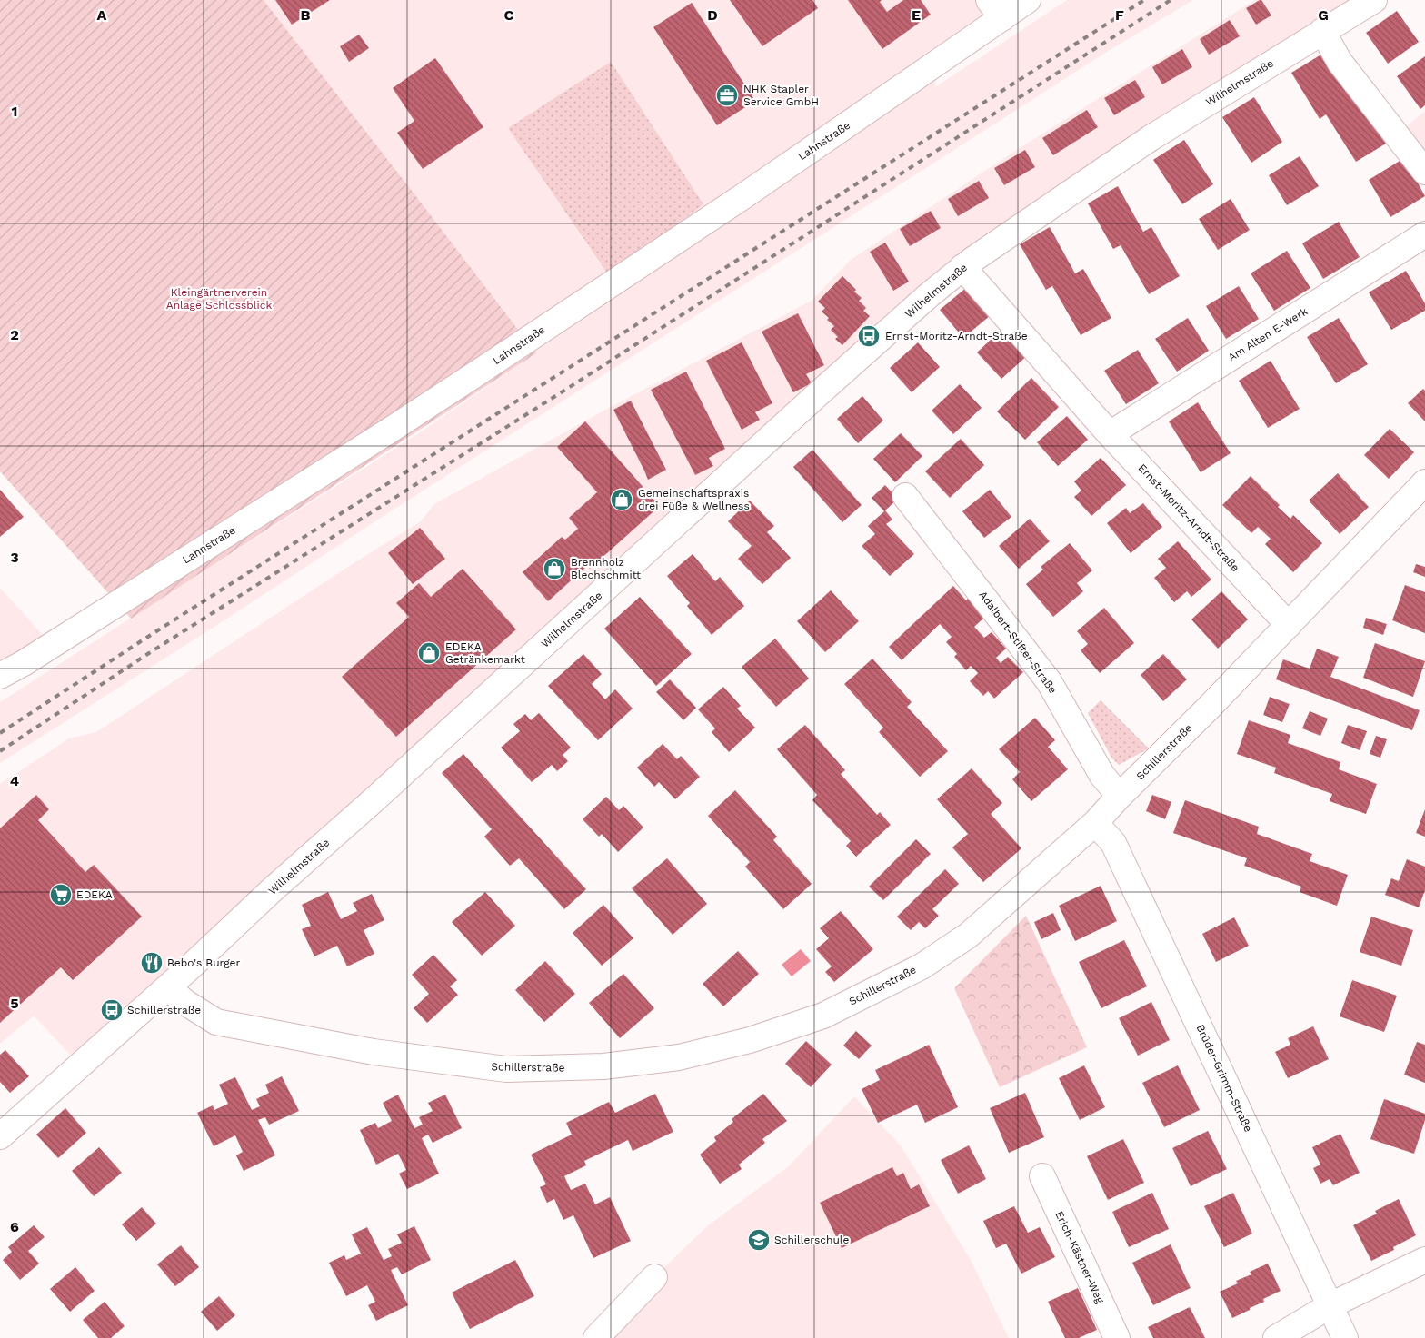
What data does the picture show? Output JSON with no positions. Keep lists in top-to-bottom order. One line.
{"streets":{"street":["Wilhelmstraße","Lahnstraße","Am Alten E-Werk","Ernst-Moritz-Arndt-Straße","Adalbert-Stifter-Straße","Schillerstraße","Brüder-Grimm-Straße","Erich-Kästner-Weg"]},"crossings":[["Wilhelmstraße","Ernst-Moritz-Arndt-Straße"],["Wilhelmstraße","Schillerstraße"],["Am Alten E-Werk","Ernst-Moritz-Arndt-Straße"],["Ernst-Moritz-Arndt-Straße","Schillerstraße"],["Adalbert-Stifter-Straße","Schillerstraße"],["Schillerstraße","Brüder-Grimm-Straße"]],"parks":["Kleingärtnerverein Anlage Schlossblick"],"places":{"office":["NHK Stapler Service GmbH"],"bus stop":["Ernst-Moritz-Arndt-Straße","Schillerstraße"],"shop":["Gemeinschaftspraxis drei Füße & Wellness","Brennholz Blechschmitt","EDEKA Getränkemarkt"],"supermarket":["EDEKA"],"restaurant":["Bebo's Burger"],"school or university":["Schillerschule"]},"grid":{"columns":["A","B","C","D","E","F","G"],"rows":["1","2","3","4","5","6"]}}
